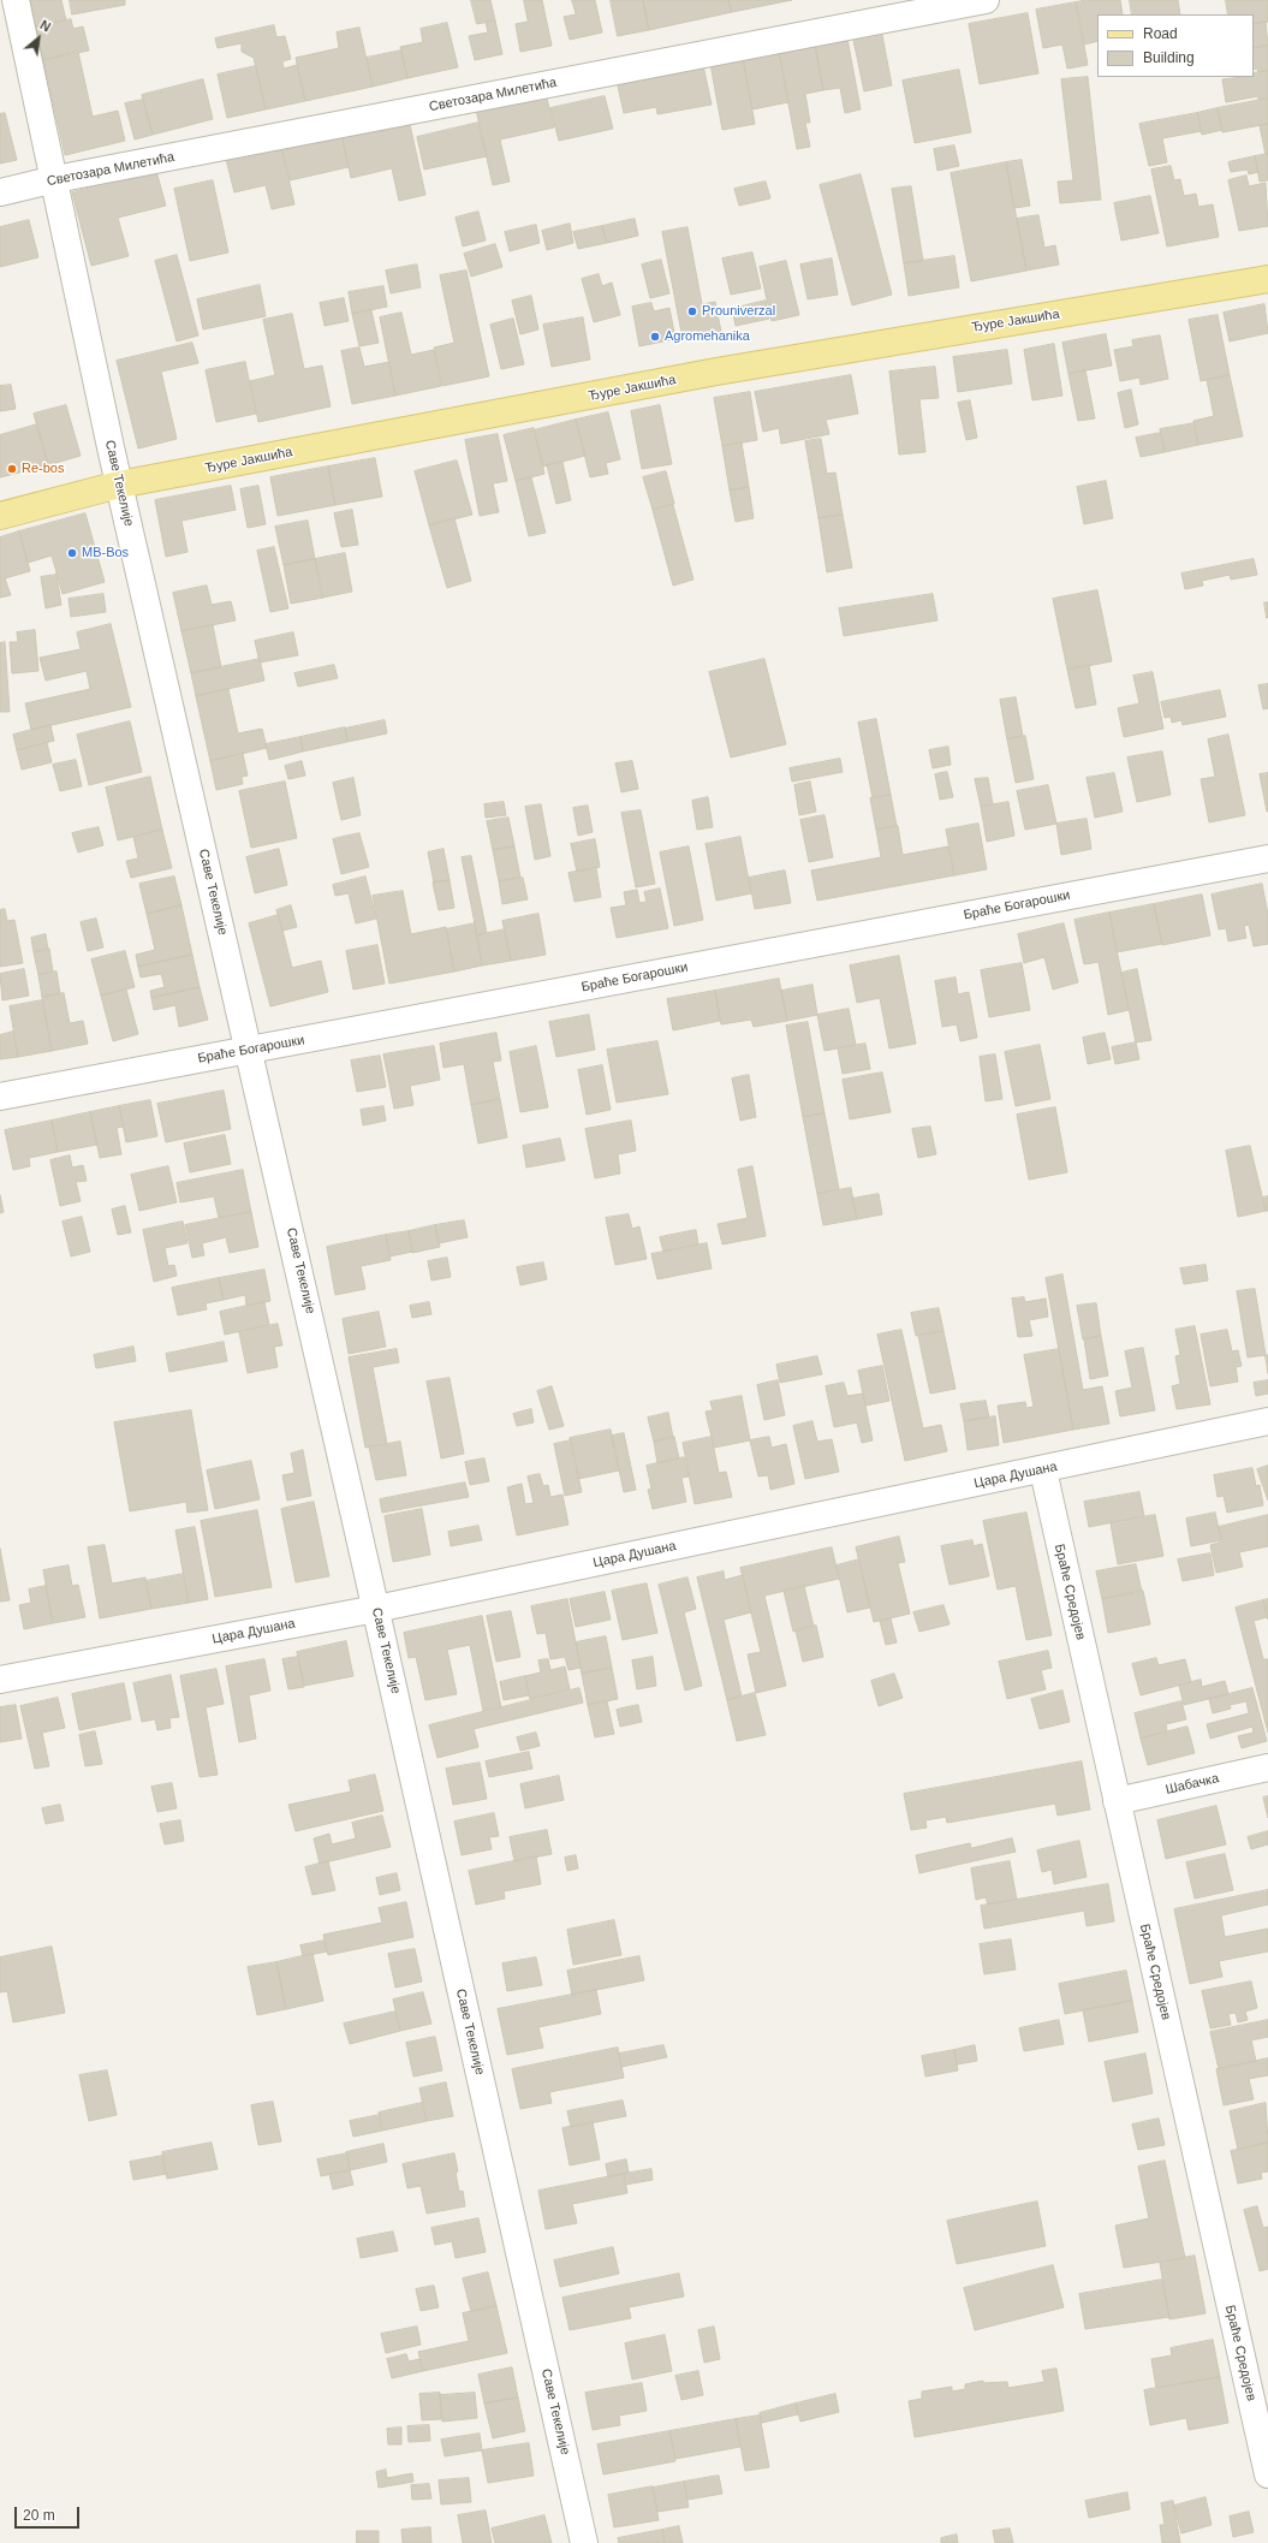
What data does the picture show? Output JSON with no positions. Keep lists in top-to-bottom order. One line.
{"streets":{"main road":["Ђуре Јакшића"],"street":["Светозара Милетића","Саве Текелије","Браће Богарошки","Цара Душана","Браће Средојев","Шабачка"]},"crossings":[["Светозара Милетића","Саве Текелије"],["Ђуре Јакшића","Саве Текелије"],["Саве Текелије","Браће Богарошки"],["Саве Текелије","Цара Душана"],["Цара Душана","Браће Средојев"],["Браће Средојев","Шабачка"]],"places":["Prouniverzal","Agromehanika","Re-bos","MB-Bos"],"legend":["Road","Building"],"scale_bar":"20 m","north":"top right"}
